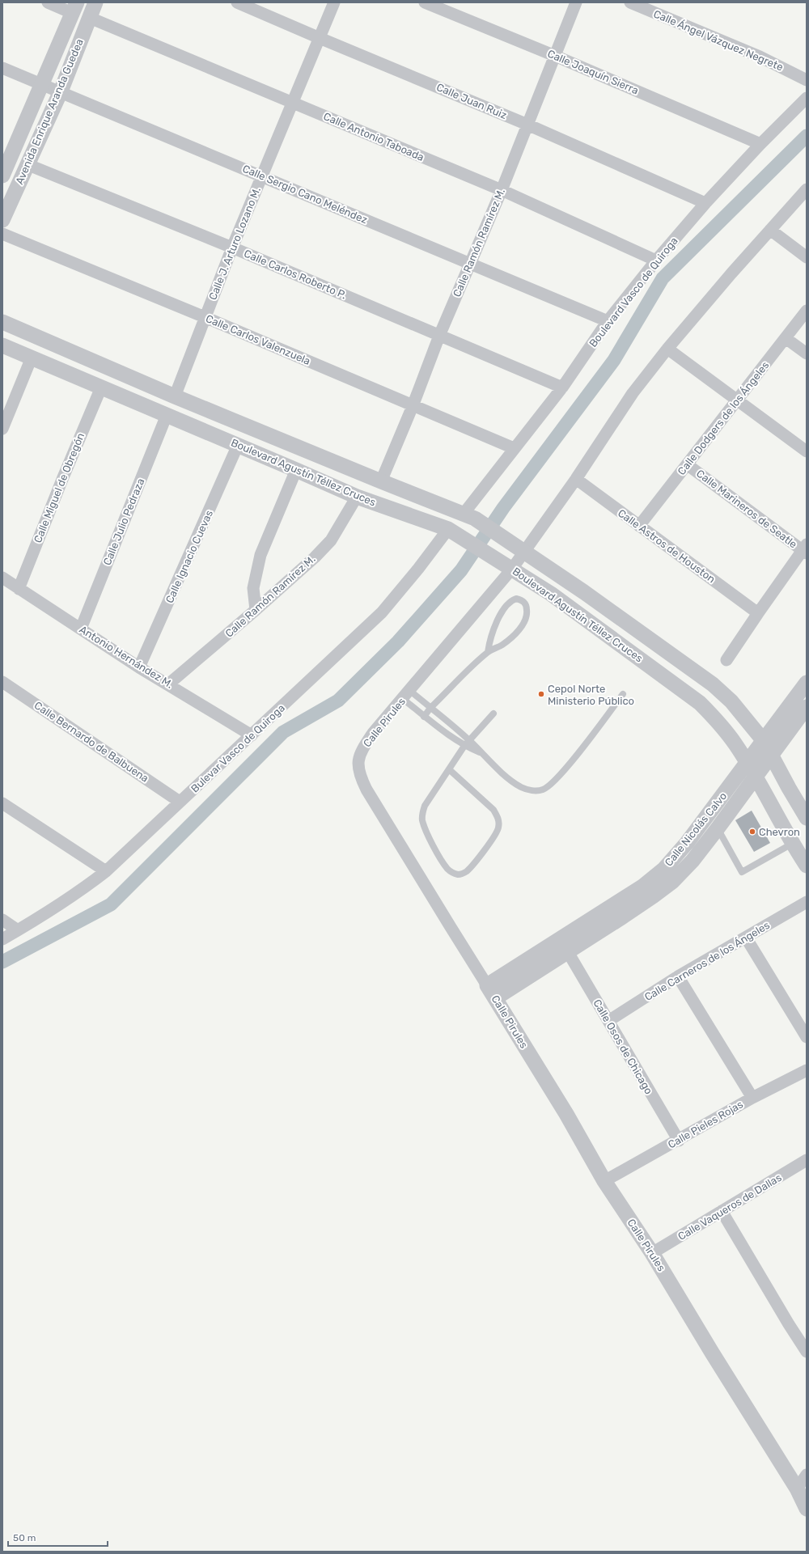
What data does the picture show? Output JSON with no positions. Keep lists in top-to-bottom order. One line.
{"streets":{"street":["Calle Ángel Vázquez Negrete","Calle Joaquín Sierra","Calle Juan Ruiz","Avenida Enrique Aranda Guedea","Calle Antonio Taboada","Calle Sergio Cano Meléndez","Calle Ramón Ramírez M.","Calle J. Arturo Lozano M.","Calle Carlos Roberto P.","Boulevard Vasco de Quiroga","Calle Carlos Valenzuela","Calle Dodgers de los Ángeles","Boulevard Agustín Téllez Cruces","Calle Miguel de Obregón","Calle Marineros de Seatle","Calle Julio Pedraza","Calle Astros de Houston","Calle Ignacio Cuevas","Antonio Hernández M.","Calle Pirules","Calle Bernardo de Balbuena","Bulevar Vasco de Quiroga","Calle Nicolás Calvo","Calle Carneros de los Ángeles","Calle Osos de Chicago","Calle Pieles Rojas","Calle Vaqueros de Dallas"]},"crossings":[["Calle Joaquín Sierra","Calle Ramón Ramírez M."],["Calle Joaquín Sierra","Boulevard Vasco de Quiroga"],["Calle Juan Ruiz","Calle Ramón Ramírez M."],["Calle Juan Ruiz","Calle J. Arturo Lozano M."],["Calle Juan Ruiz","Boulevard Vasco de Quiroga"],["Avenida Enrique Aranda Guedea","Calle Antonio Taboada"],["Avenida Enrique Aranda Guedea","Calle Sergio Cano Meléndez"],["Avenida Enrique Aranda Guedea","Calle Carlos Roberto P."],["Calle Antonio Taboada","Calle Ramón Ramírez M."],["Calle Antonio Taboada","Calle J. Arturo Lozano M."],["Calle Antonio Taboada","Boulevard Vasco de Quiroga"],["Calle Sergio Cano Meléndez","Calle Ramón Ramírez M."],["Calle Sergio Cano Meléndez","Calle J. Arturo Lozano M."],["Calle Sergio Cano Meléndez","Boulevard Vasco de Quiroga"],["Calle Ramón Ramírez M.","Calle Carlos Roberto P."],["Calle Ramón Ramírez M.","Calle Carlos Valenzuela"],["Calle Ramón Ramírez M.","Boulevard Agustín Téllez Cruces"],["Calle Ramón Ramírez M.","Antonio Hernández M."],["Calle J. Arturo Lozano M.","Calle Carlos Roberto P."],["Calle J. Arturo Lozano M.","Calle Carlos Valenzuela"],["Calle J. Arturo Lozano M.","Boulevard Agustín Téllez Cruces"],["Calle Carlos Roberto P.","Boulevard Vasco de Quiroga"],["Boulevard Vasco de Quiroga","Calle Carlos Valenzuela"],["Boulevard Vasco de Quiroga","Boulevard Agustín Téllez Cruces"],["Calle Dodgers de los Ángeles","Calle Marineros de Seatle"],["Calle Dodgers de los Ángeles","Calle Astros de Houston"],["Boulevard Agustín Téllez Cruces","Calle Miguel de Obregón"],["Boulevard Agustín Téllez Cruces","Calle Julio Pedraza"],["Boulevard Agustín Téllez Cruces","Calle Ignacio Cuevas"],["Boulevard Agustín Téllez Cruces","Calle Pirules"],["Boulevard Agustín Téllez Cruces","Bulevar Vasco de Quiroga"],["Boulevard Agustín Téllez Cruces","Calle Nicolás Calvo"],["Calle Miguel de Obregón","Antonio Hernández M."],["Calle Julio Pedraza","Antonio Hernández M."],["Calle Astros de Houston","Calle Pirules"],["Calle Ignacio Cuevas","Antonio Hernández M."],["Antonio Hernández M.","Bulevar Vasco de Quiroga"],["Calle Pirules","Calle Nicolás Calvo"],["Calle Pirules","Calle Pieles Rojas"],["Calle Pirules","Calle Vaqueros de Dallas"],["Calle Bernardo de Balbuena","Bulevar Vasco de Quiroga"],["Calle Nicolás Calvo","Calle Osos de Chicago"],["Calle Carneros de los Ángeles","Calle Osos de Chicago"],["Calle Osos de Chicago","Calle Pieles Rojas"]],"places":["Cepol Norte Ministerio Público","Chevron"],"scale_bar":"50 m"}
